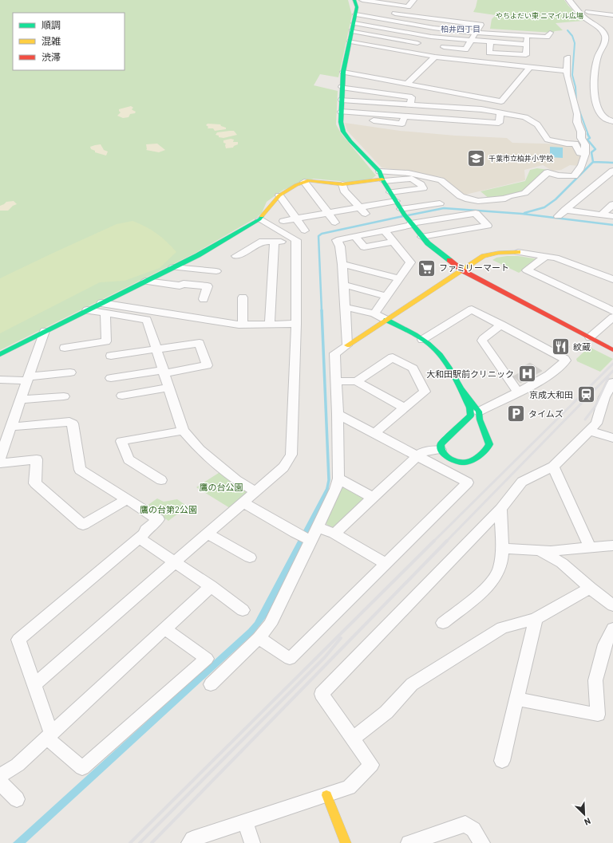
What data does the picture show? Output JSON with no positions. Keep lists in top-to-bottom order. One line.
{"districts":["柏井四丁目"],"parks":["やちよだい東 ニマイル広場","鷹の台公園","鷹の台第2公園"],"places":{"school or university":["千葉市立柏井小学校"],"supermarket":["ファミリーマート"],"restaurant":["紋蔵"],"hospital":["大和田駅前クリニック"],"station":["京成大和田"],"parking":["タイムズ"]},"legend":["順調","混雑","渋滞"],"north":"bottom right"}
